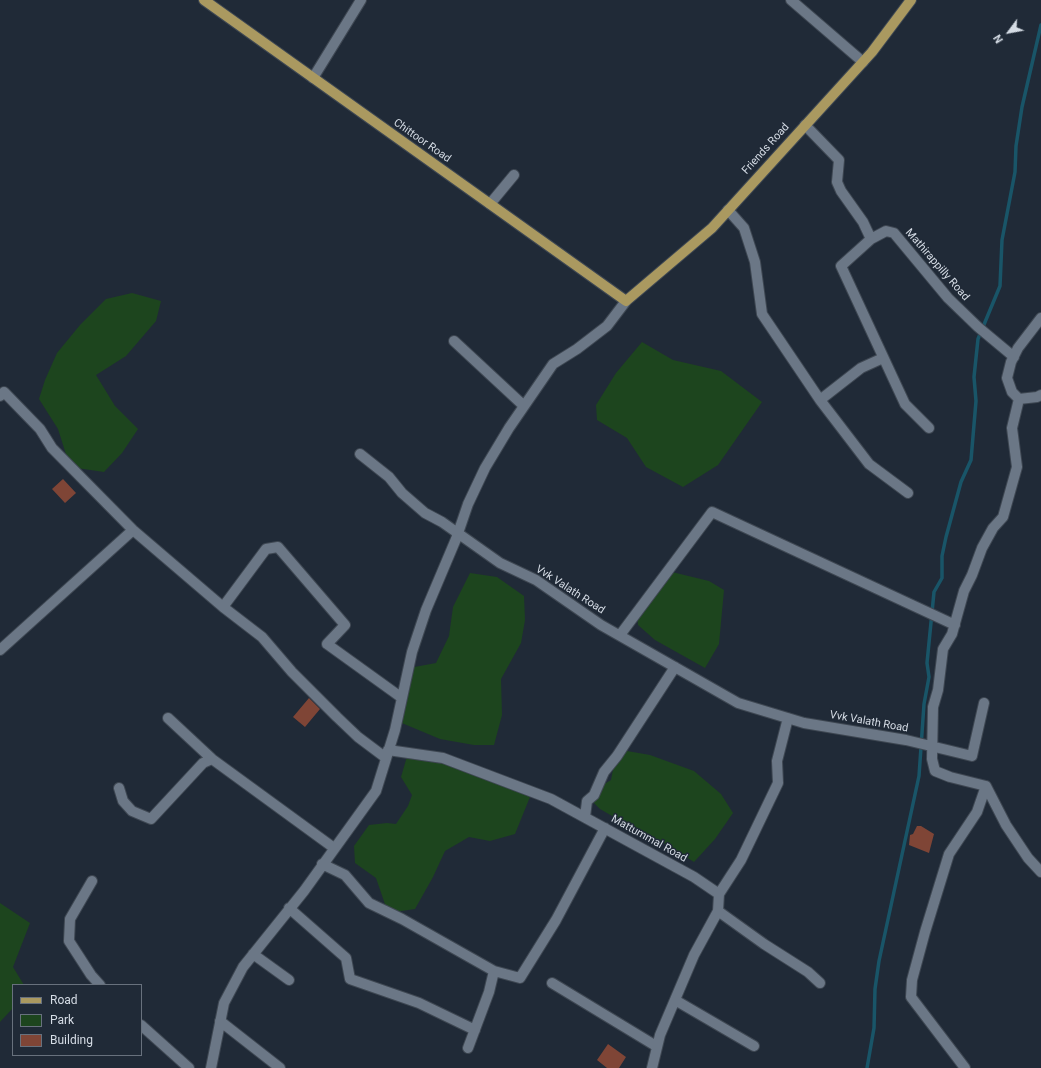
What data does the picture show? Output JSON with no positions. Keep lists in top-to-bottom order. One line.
{"streets":{"main road":["Chittoor Road","Friends Road"],"street":["Mathirappilly Road","Vvk Valath Road","Mattummal Road"]},"crossings":[["Chittoor Road","Friends Road"]],"legend":["Road","Park","Building"],"north":"bottom left"}
